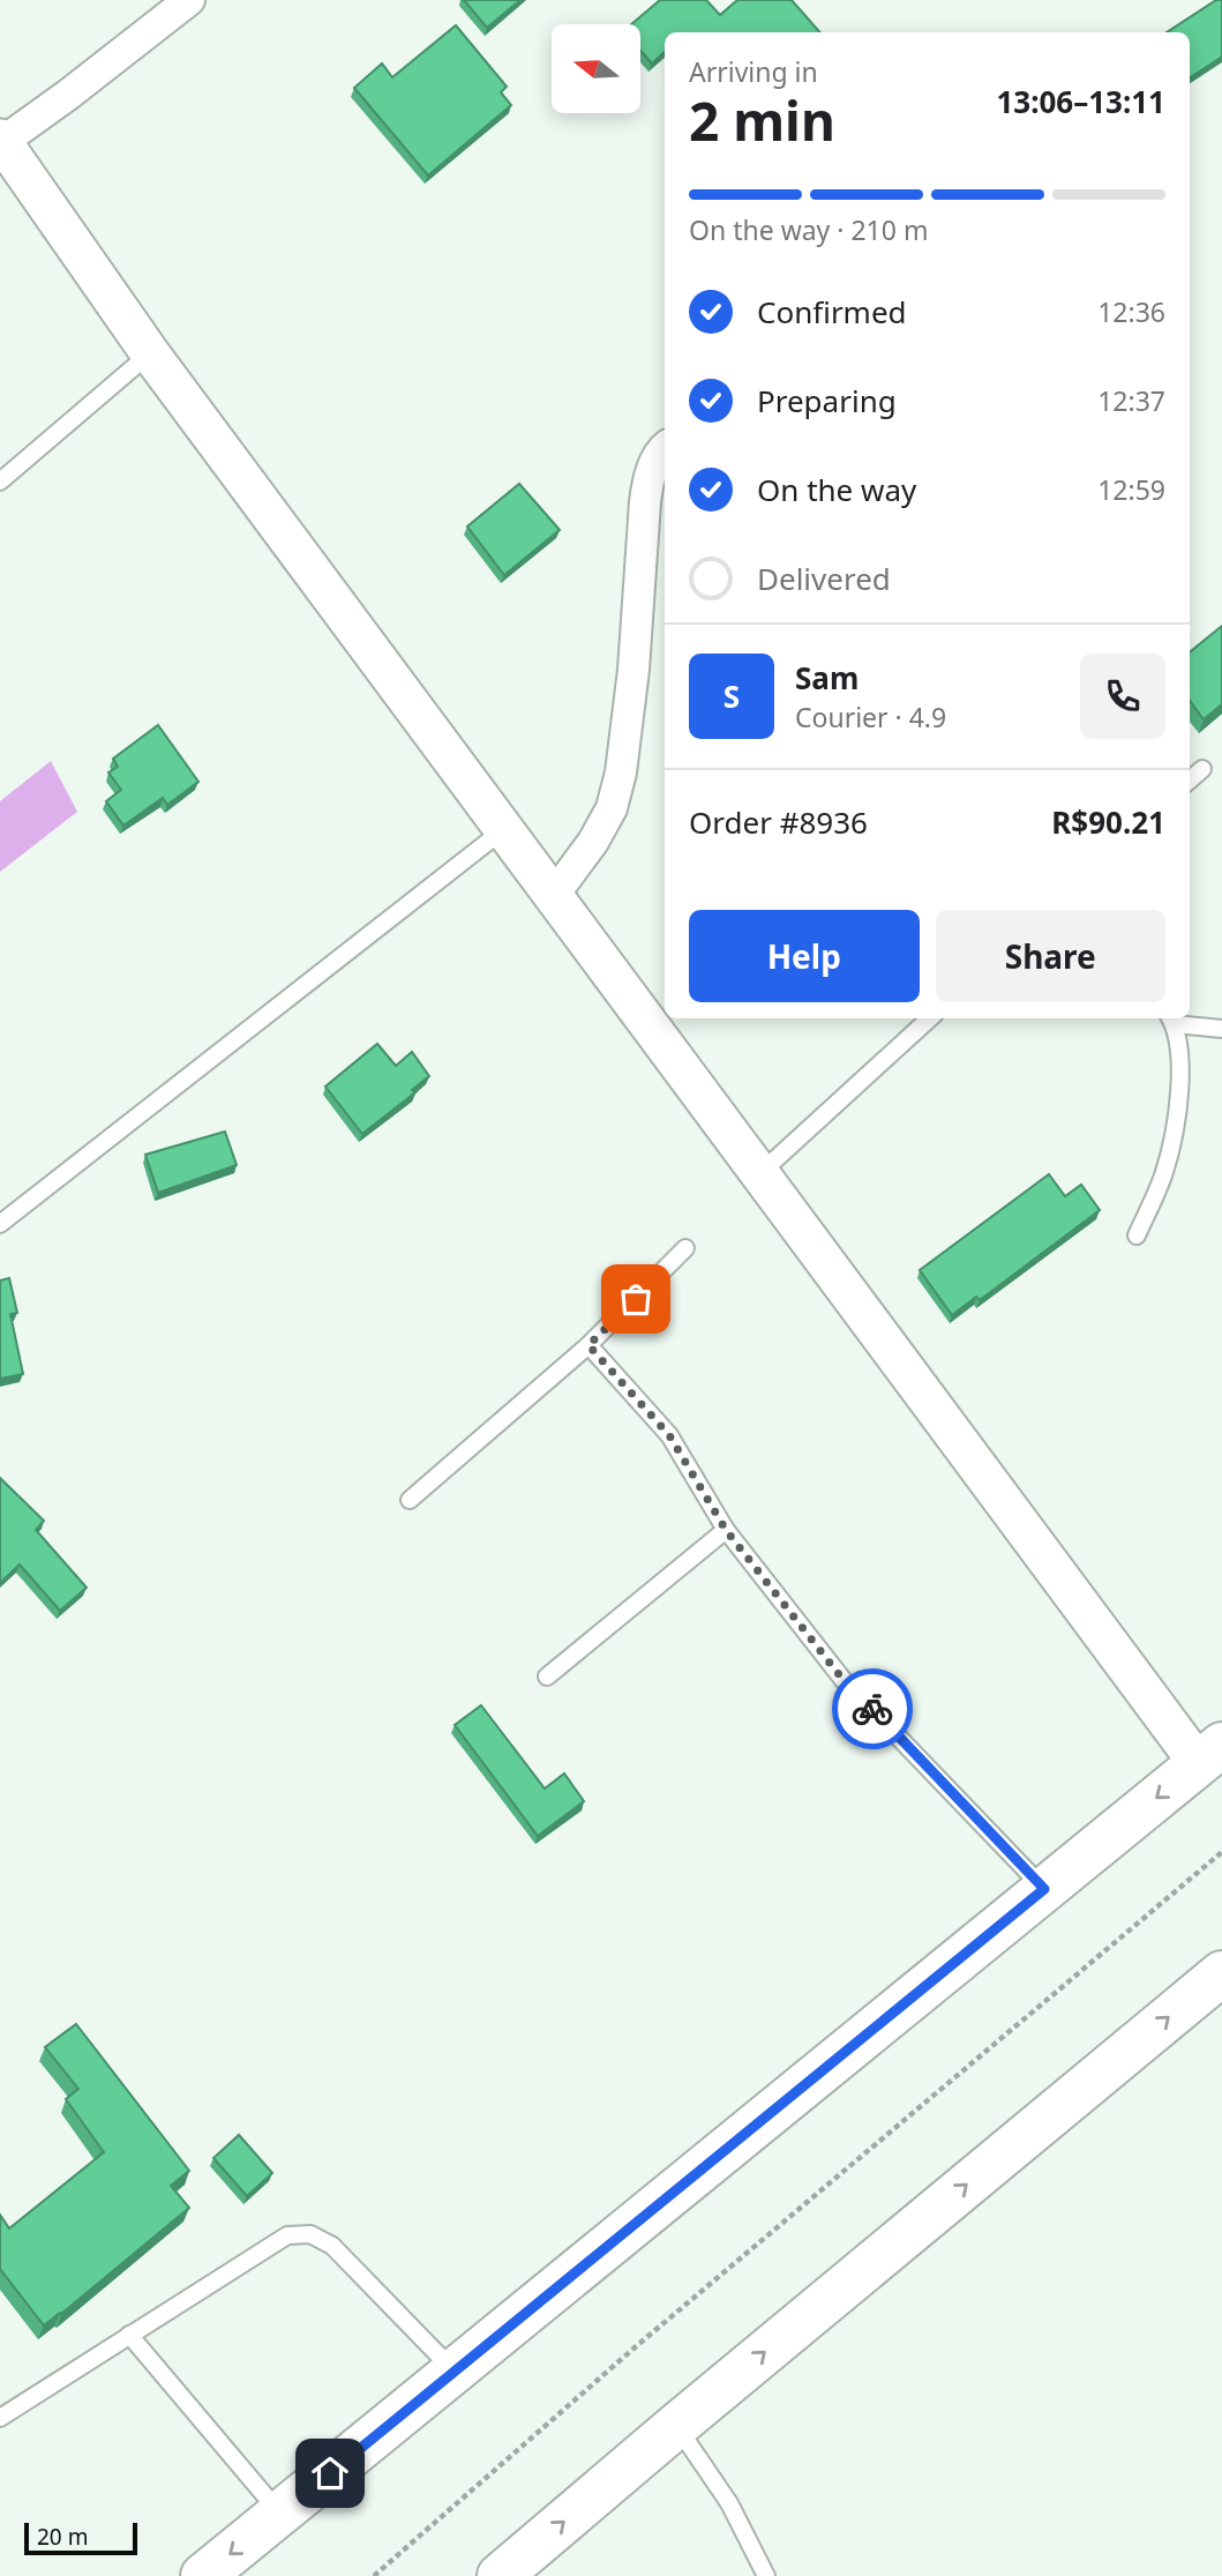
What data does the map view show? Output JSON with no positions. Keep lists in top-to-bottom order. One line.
{"scale_bar":"20 m","north":"left","page":{"heading":["2 min","Arriving in","13:06–13:11"],"panel":["Sam","Courier · 4.9","Order #8936","R$90.21"],"bar":"On the way · 210 m","list":[["Confirmed","12:36"],["Preparing","12:37"],["On the way","12:59"],"Delivered"],"round":"S","buttons":["Help","Share"],"scale":"20 m"}}
